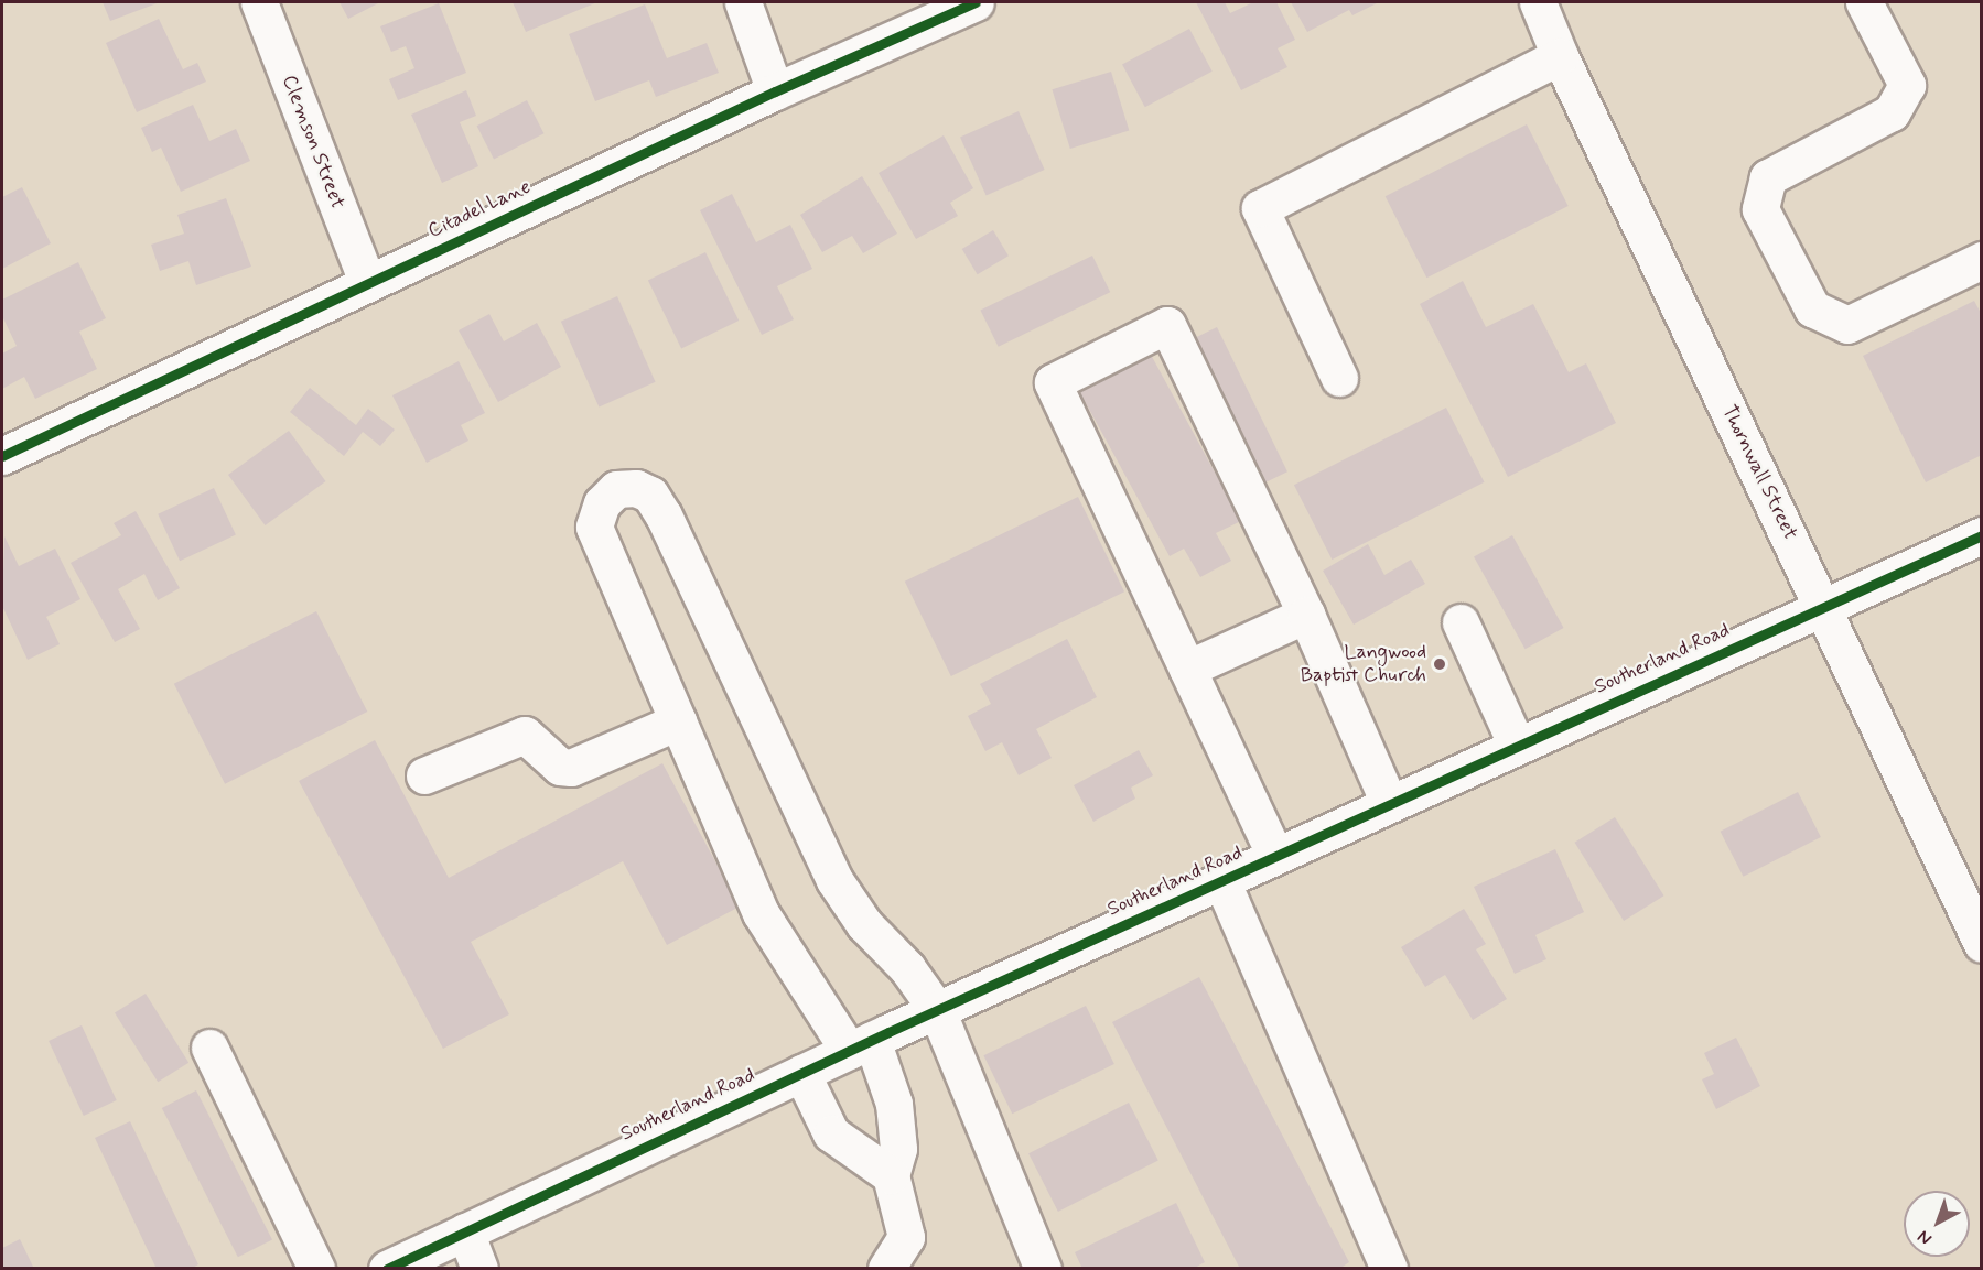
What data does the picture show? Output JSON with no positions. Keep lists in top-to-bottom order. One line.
{"streets":{"street":["Clemson Street","Citadel Lane","Thornwall Street","Southerland Road"]},"crossings":[["Clemson Street","Citadel Lane"],["Thornwall Street","Southerland Road"]],"places":["Langwood Baptist Church"],"north":"bottom left"}
